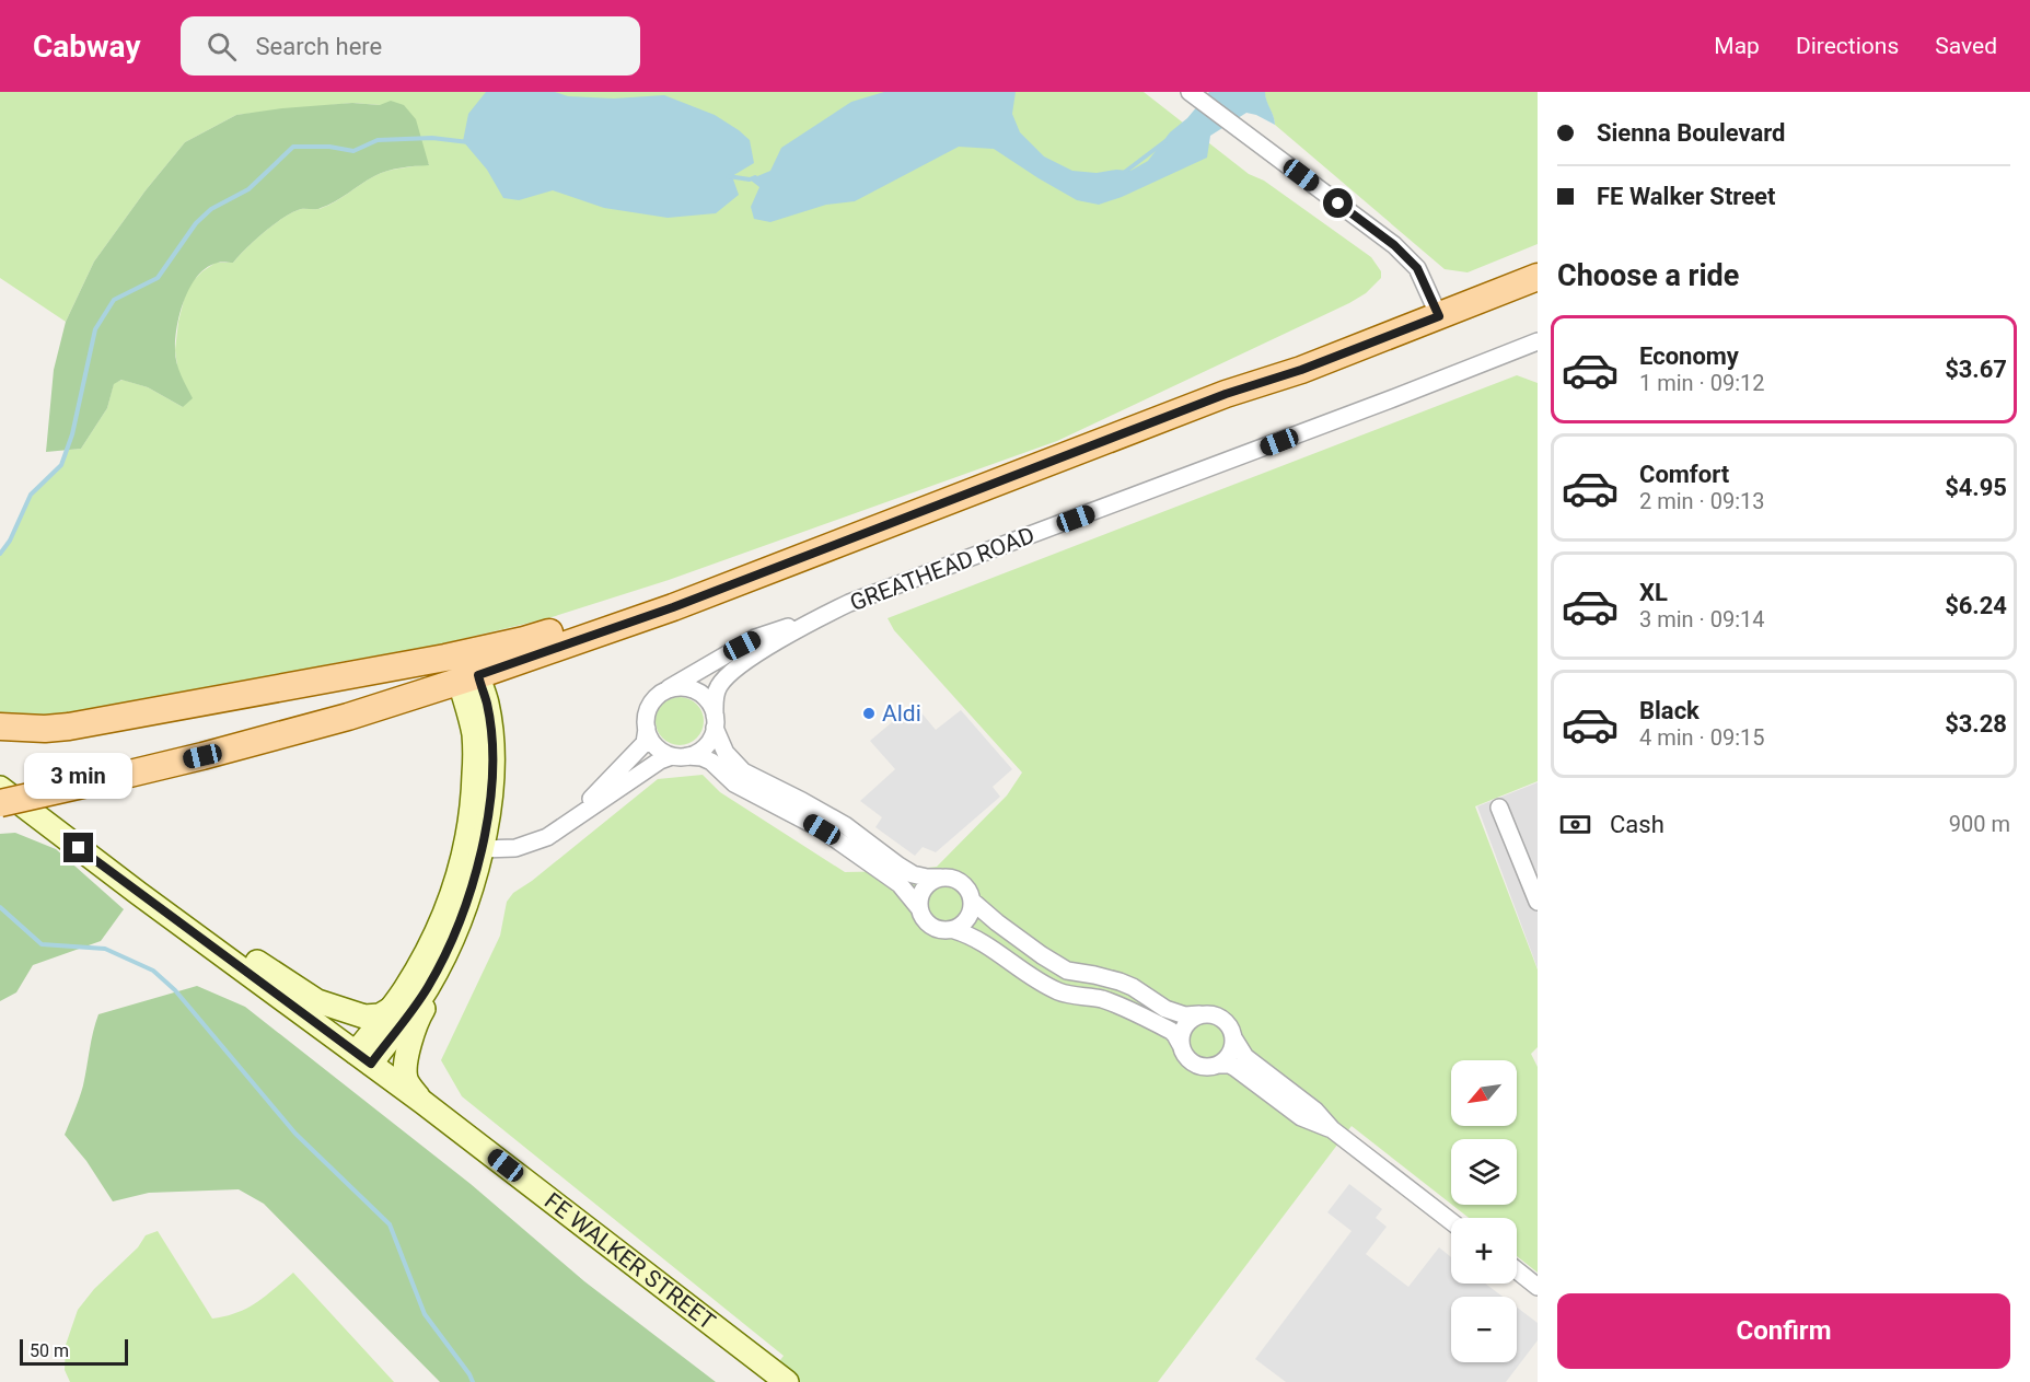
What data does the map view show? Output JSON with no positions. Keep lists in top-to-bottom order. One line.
{"streets":{"main road":["FE WALKER STREET"],"street":["GREATHEAD ROAD"]},"places":["Aldi"],"scale_bar":"50 m","north":"bottom left","page":{"header":"Cabway","search":"Search here","nav":["Map","Directions","Saved"],"banner":["Sienna Boulevard","FE Walker Street"],"heading":"Choose a ride","list":[{"name":"Economy","note":"1 min · 09:12","value":"$3.67"},{"name":"Comfort","note":"2 min · 09:13","value":"$4.95"},{"name":"XL","note":"3 min · 09:14","value":"$6.24"},{"name":"Black","note":"4 min · 09:15","value":"$3.28"}],"bubble":"3 min","pay":["Cash","900 m"],"map_buttons":["+","−"],"buttons":"Confirm","scale":"50 m"}}
